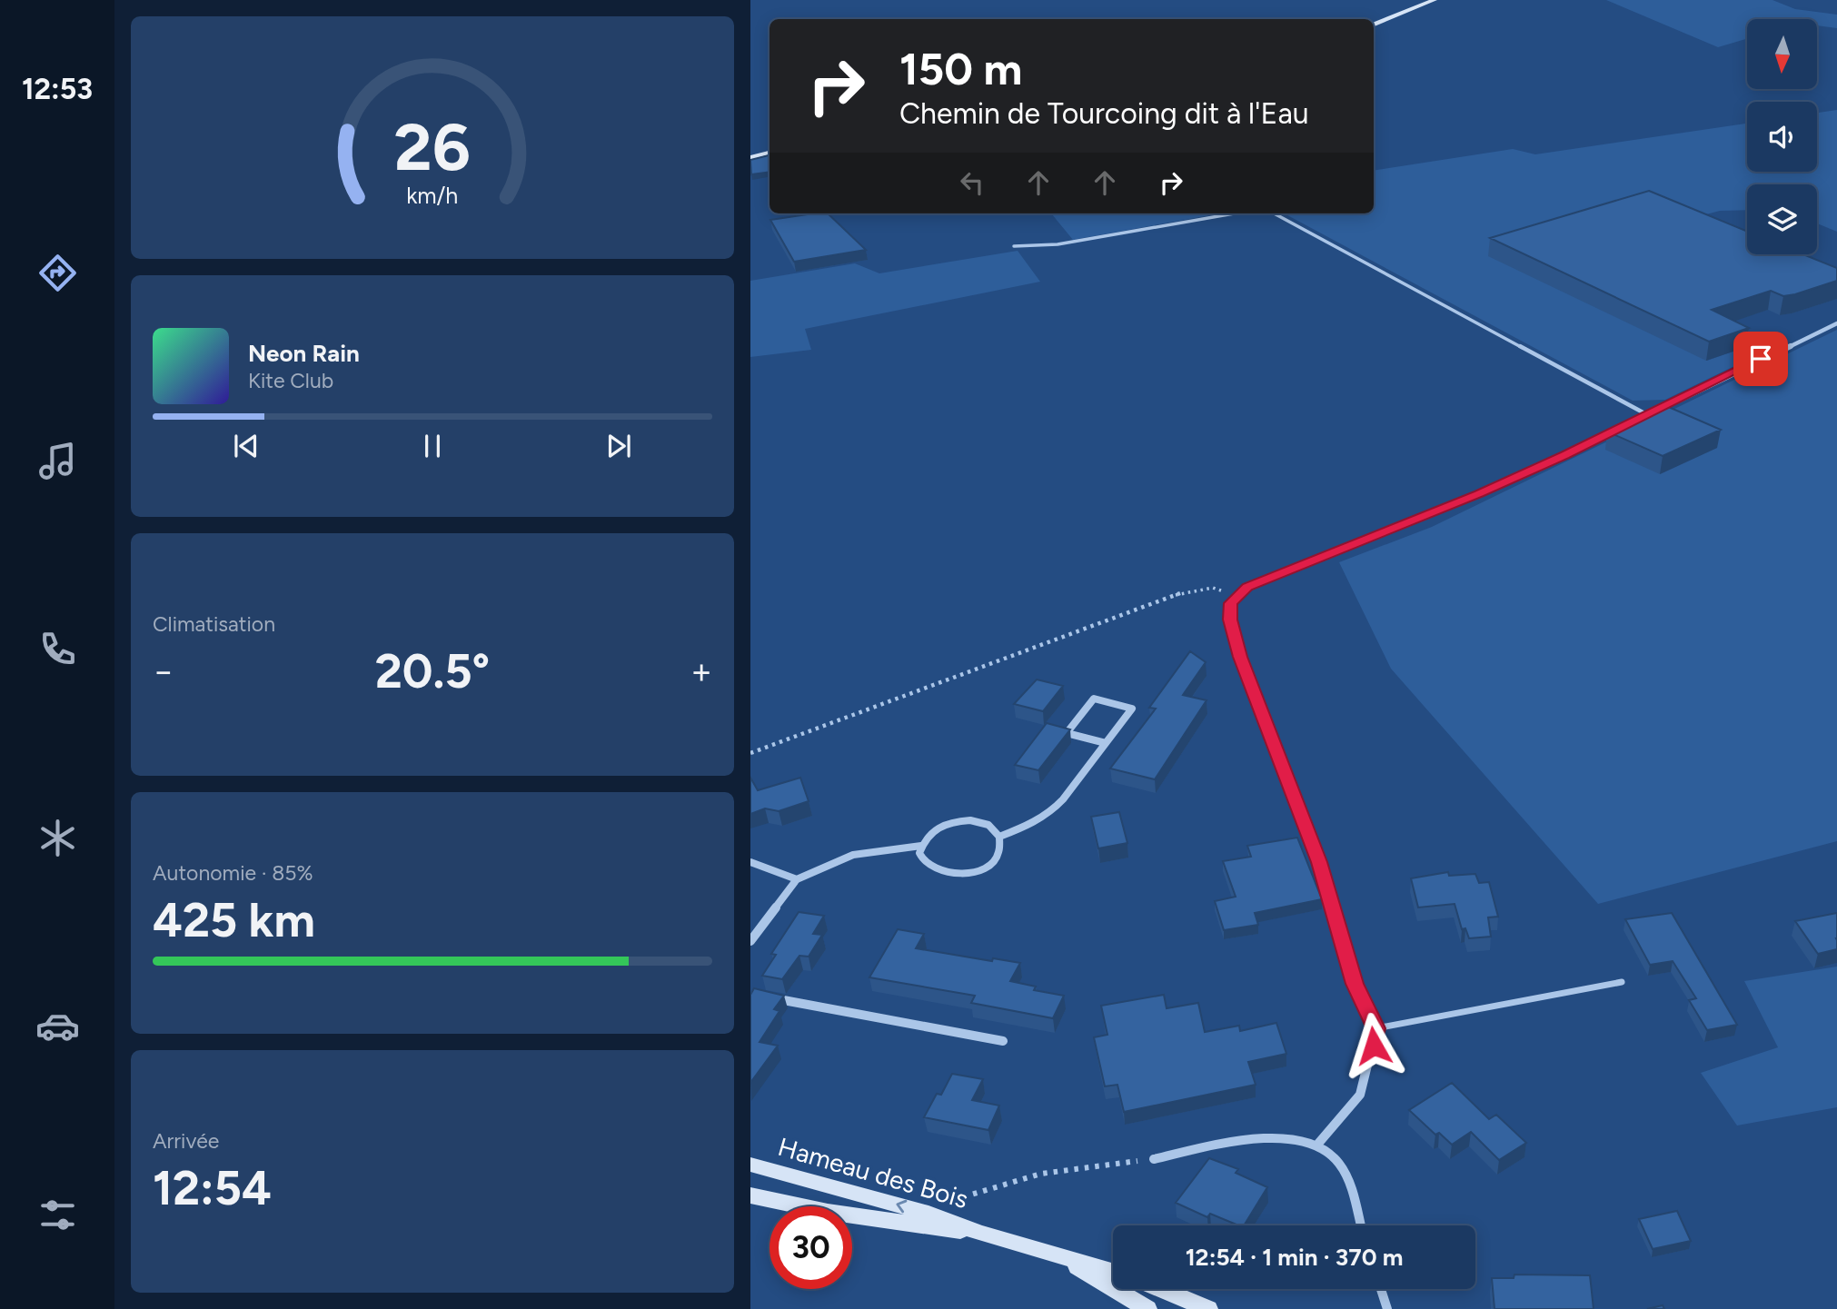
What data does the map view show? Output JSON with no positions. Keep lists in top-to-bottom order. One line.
{"streets":{"street":["Hameau des Bois"]},"north":"bottom","page":{"tabs":"12:53","turn":["150 m","Chemin de Tourcoing dit à l'Eau"],"song":["Neon Rain","Kite Club"],"tile":["Climatisation",["Autonomie · 85%","425 km"],["Arrivée","12:54"]],"heat":["−","20.5°","+"],"limit":"30","trip":"12:54 · 1 min · 370 m","gauge":["26","km/h"]}}
